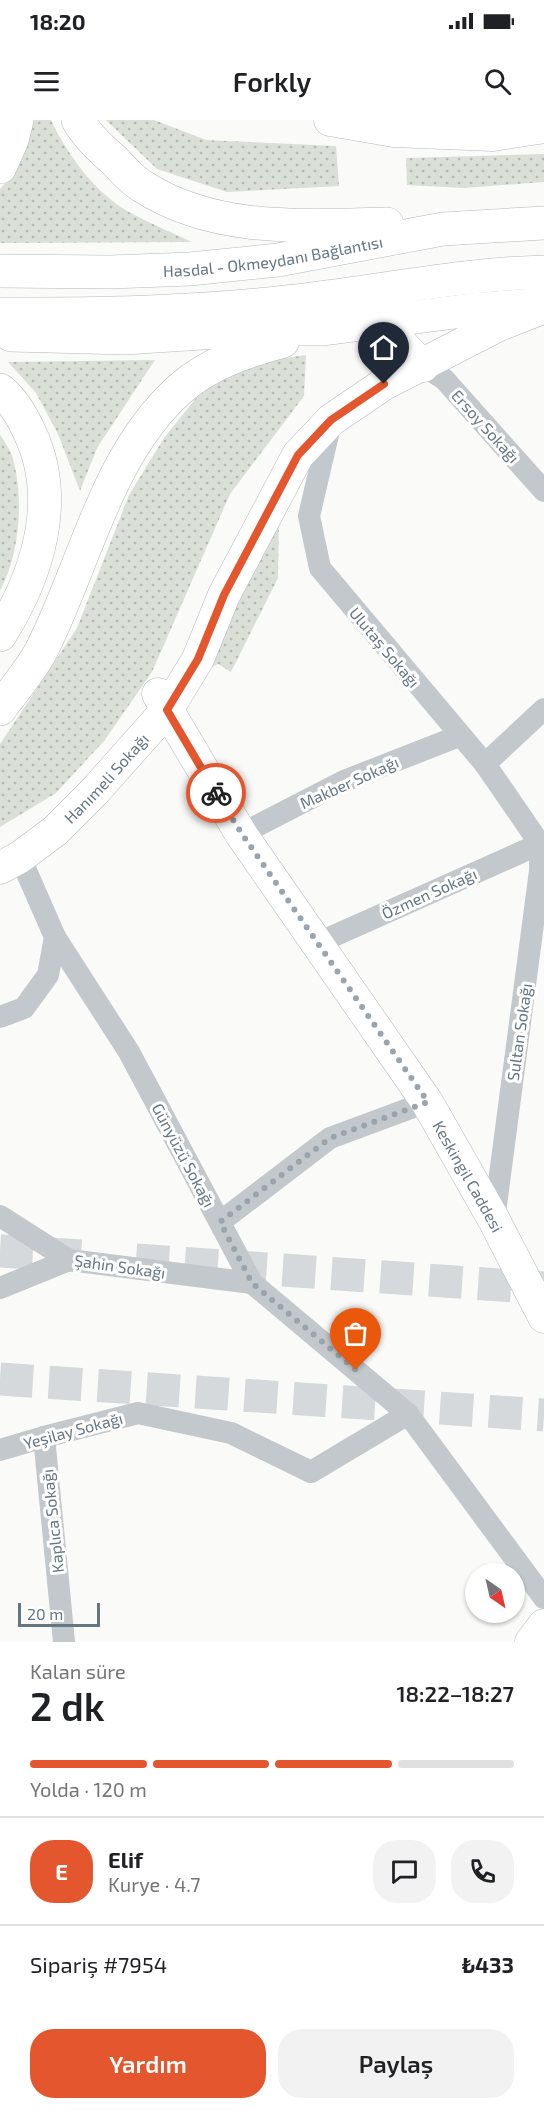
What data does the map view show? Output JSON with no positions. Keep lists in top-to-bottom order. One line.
{"streets":{"highway":["Hasdal - Okmeydanı Bağlantısı"],"main road":["Hanımeli Sokağı","Keskingil Caddesi"],"street":["Ersoy Sokağı","Ulutaş Sokağı","Makber Sokağı","Özmen Sokağı","Sultan Sokağı","Günyüzü Sokağı","Şahin Sokağı","Yeşilay Sokağı","Kaplıca Sokağı"]},"crossings":[["Ersoy Sokağı","Hanımeli Sokağı"],["Ulutaş Sokağı","Hanımeli Sokağı"],["Ulutaş Sokağı","Makber Sokağı"],["Ulutaş Sokağı","Özmen Sokağı"],["Ulutaş Sokağı","Sultan Sokağı"],["Hanımeli Sokağı","Günyüzü Sokağı"],["Hanımeli Sokağı","Keskingil Caddesi"],["Makber Sokağı","Keskingil Caddesi"],["Özmen Sokağı","Sultan Sokağı"],["Özmen Sokağı","Keskingil Caddesi"],["Sultan Sokağı","Keskingil Caddesi"],["Günyüzü Sokağı","Şahin Sokağı"],["Günyüzü Sokağı","Yeşilay Sokağı"],["Yeşilay Sokağı","Kaplıca Sokağı"]],"scale_bar":"20 m","north":"bottom right","page":{"status":"18:20","header":"Forkly","scale":"20 m","heading":["2 dk","Kalan süre","18:22–18:27"],"panel":["Elif","Kurye · 4.7","Sipariş #7954","₺433"],"bar":"Yolda · 120 m","round":"E","buttons":["Yardım","Paylaş"]}}
